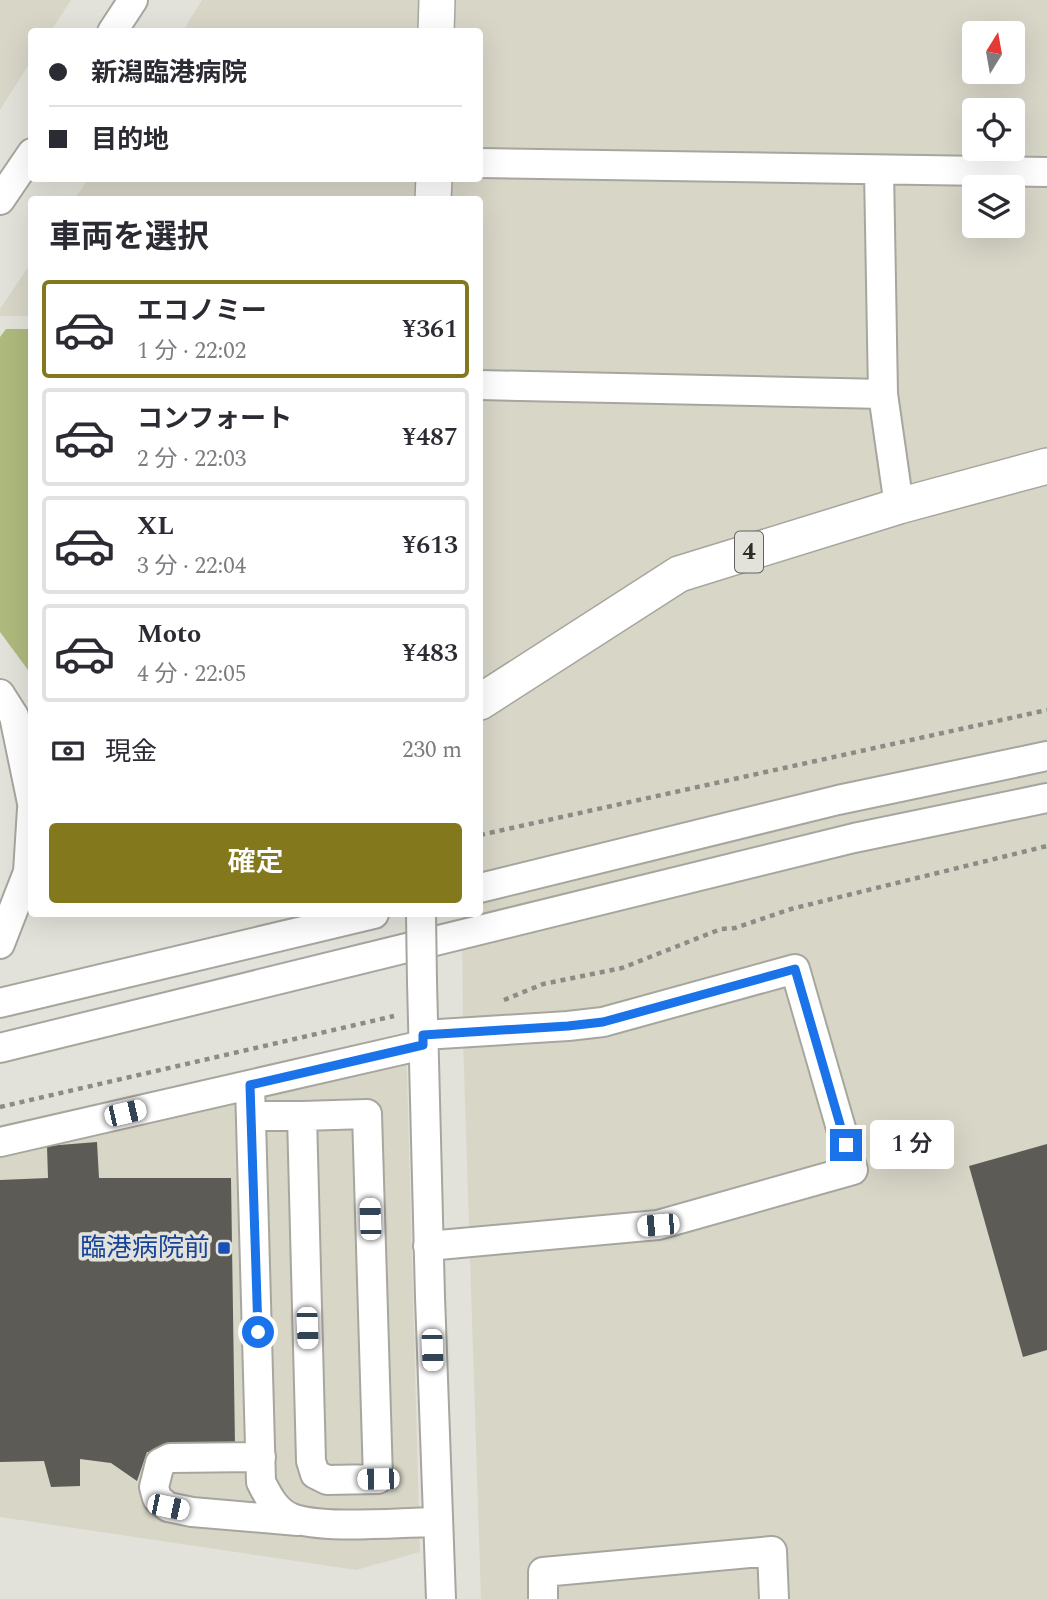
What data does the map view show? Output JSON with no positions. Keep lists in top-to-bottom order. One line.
{"streets":{"main road":["4"]},"places":{"transit":["臨港病院前"]},"north":"top","page":{"banner":["新潟臨港病院","目的地"],"heading":"車両を選択","list":[{"name":"エコノミー","note":"1 分 · 22:02","value":"¥361"},{"name":"コンフォート","note":"2 分 · 22:03","value":"¥487"},{"name":"XL","note":"3 分 · 22:04","value":"¥613"},{"name":"Moto","note":"4 分 · 22:05","value":"¥483"}],"pay":["現金","230 m"],"buttons":"確定","bubble":"1 分"}}
